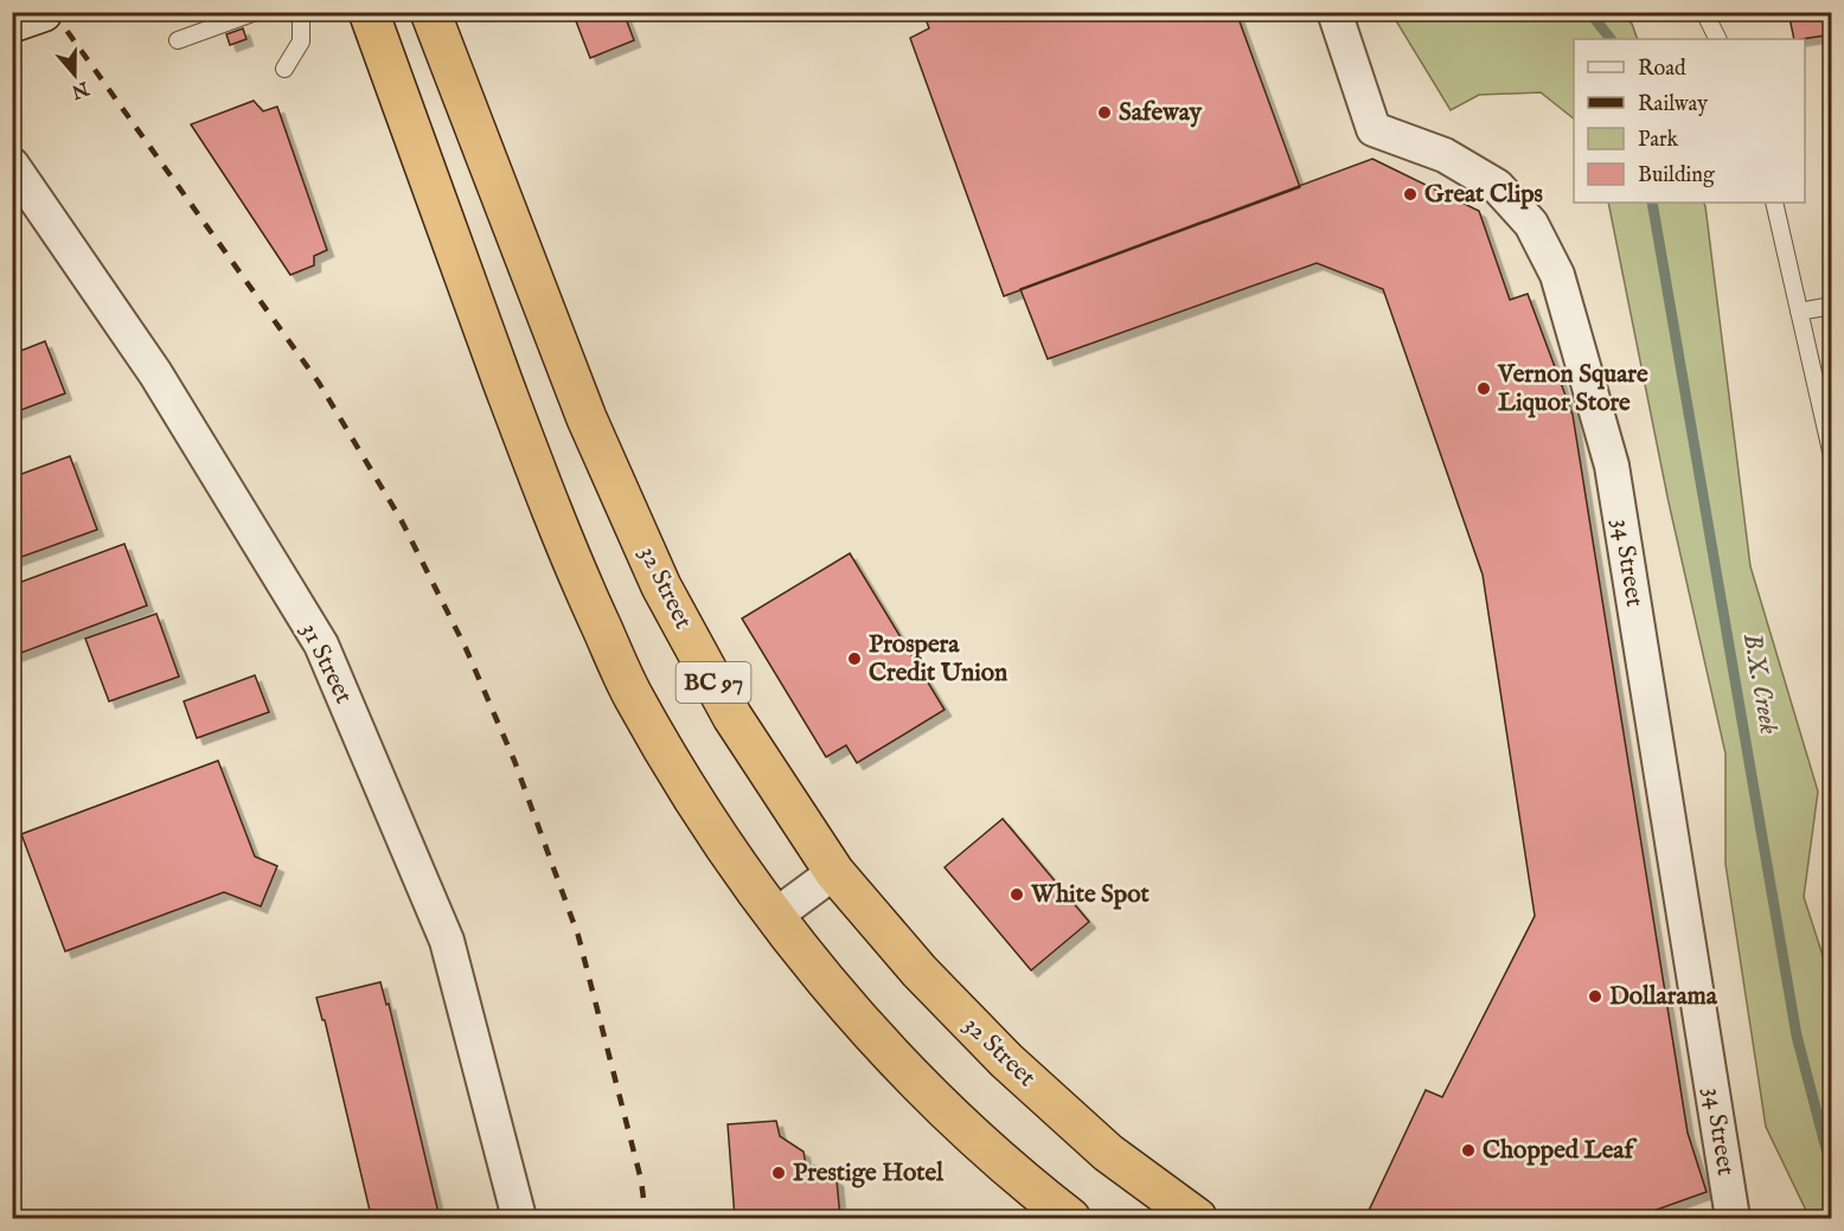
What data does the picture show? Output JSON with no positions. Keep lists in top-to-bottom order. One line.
{"streets":{"highway":["32 Street","BC 97"],"street":["34 Street","31 Street"]},"water":["B.X. Creek"],"places":["Safeway","Great Clips","Vernon Square Liquor Store","Prospera Credit Union","White Spot","Dollarama","Chopped Leaf","Prestige Hotel"],"legend":["Road","Railway","Park","Building"],"north":"bottom"}
